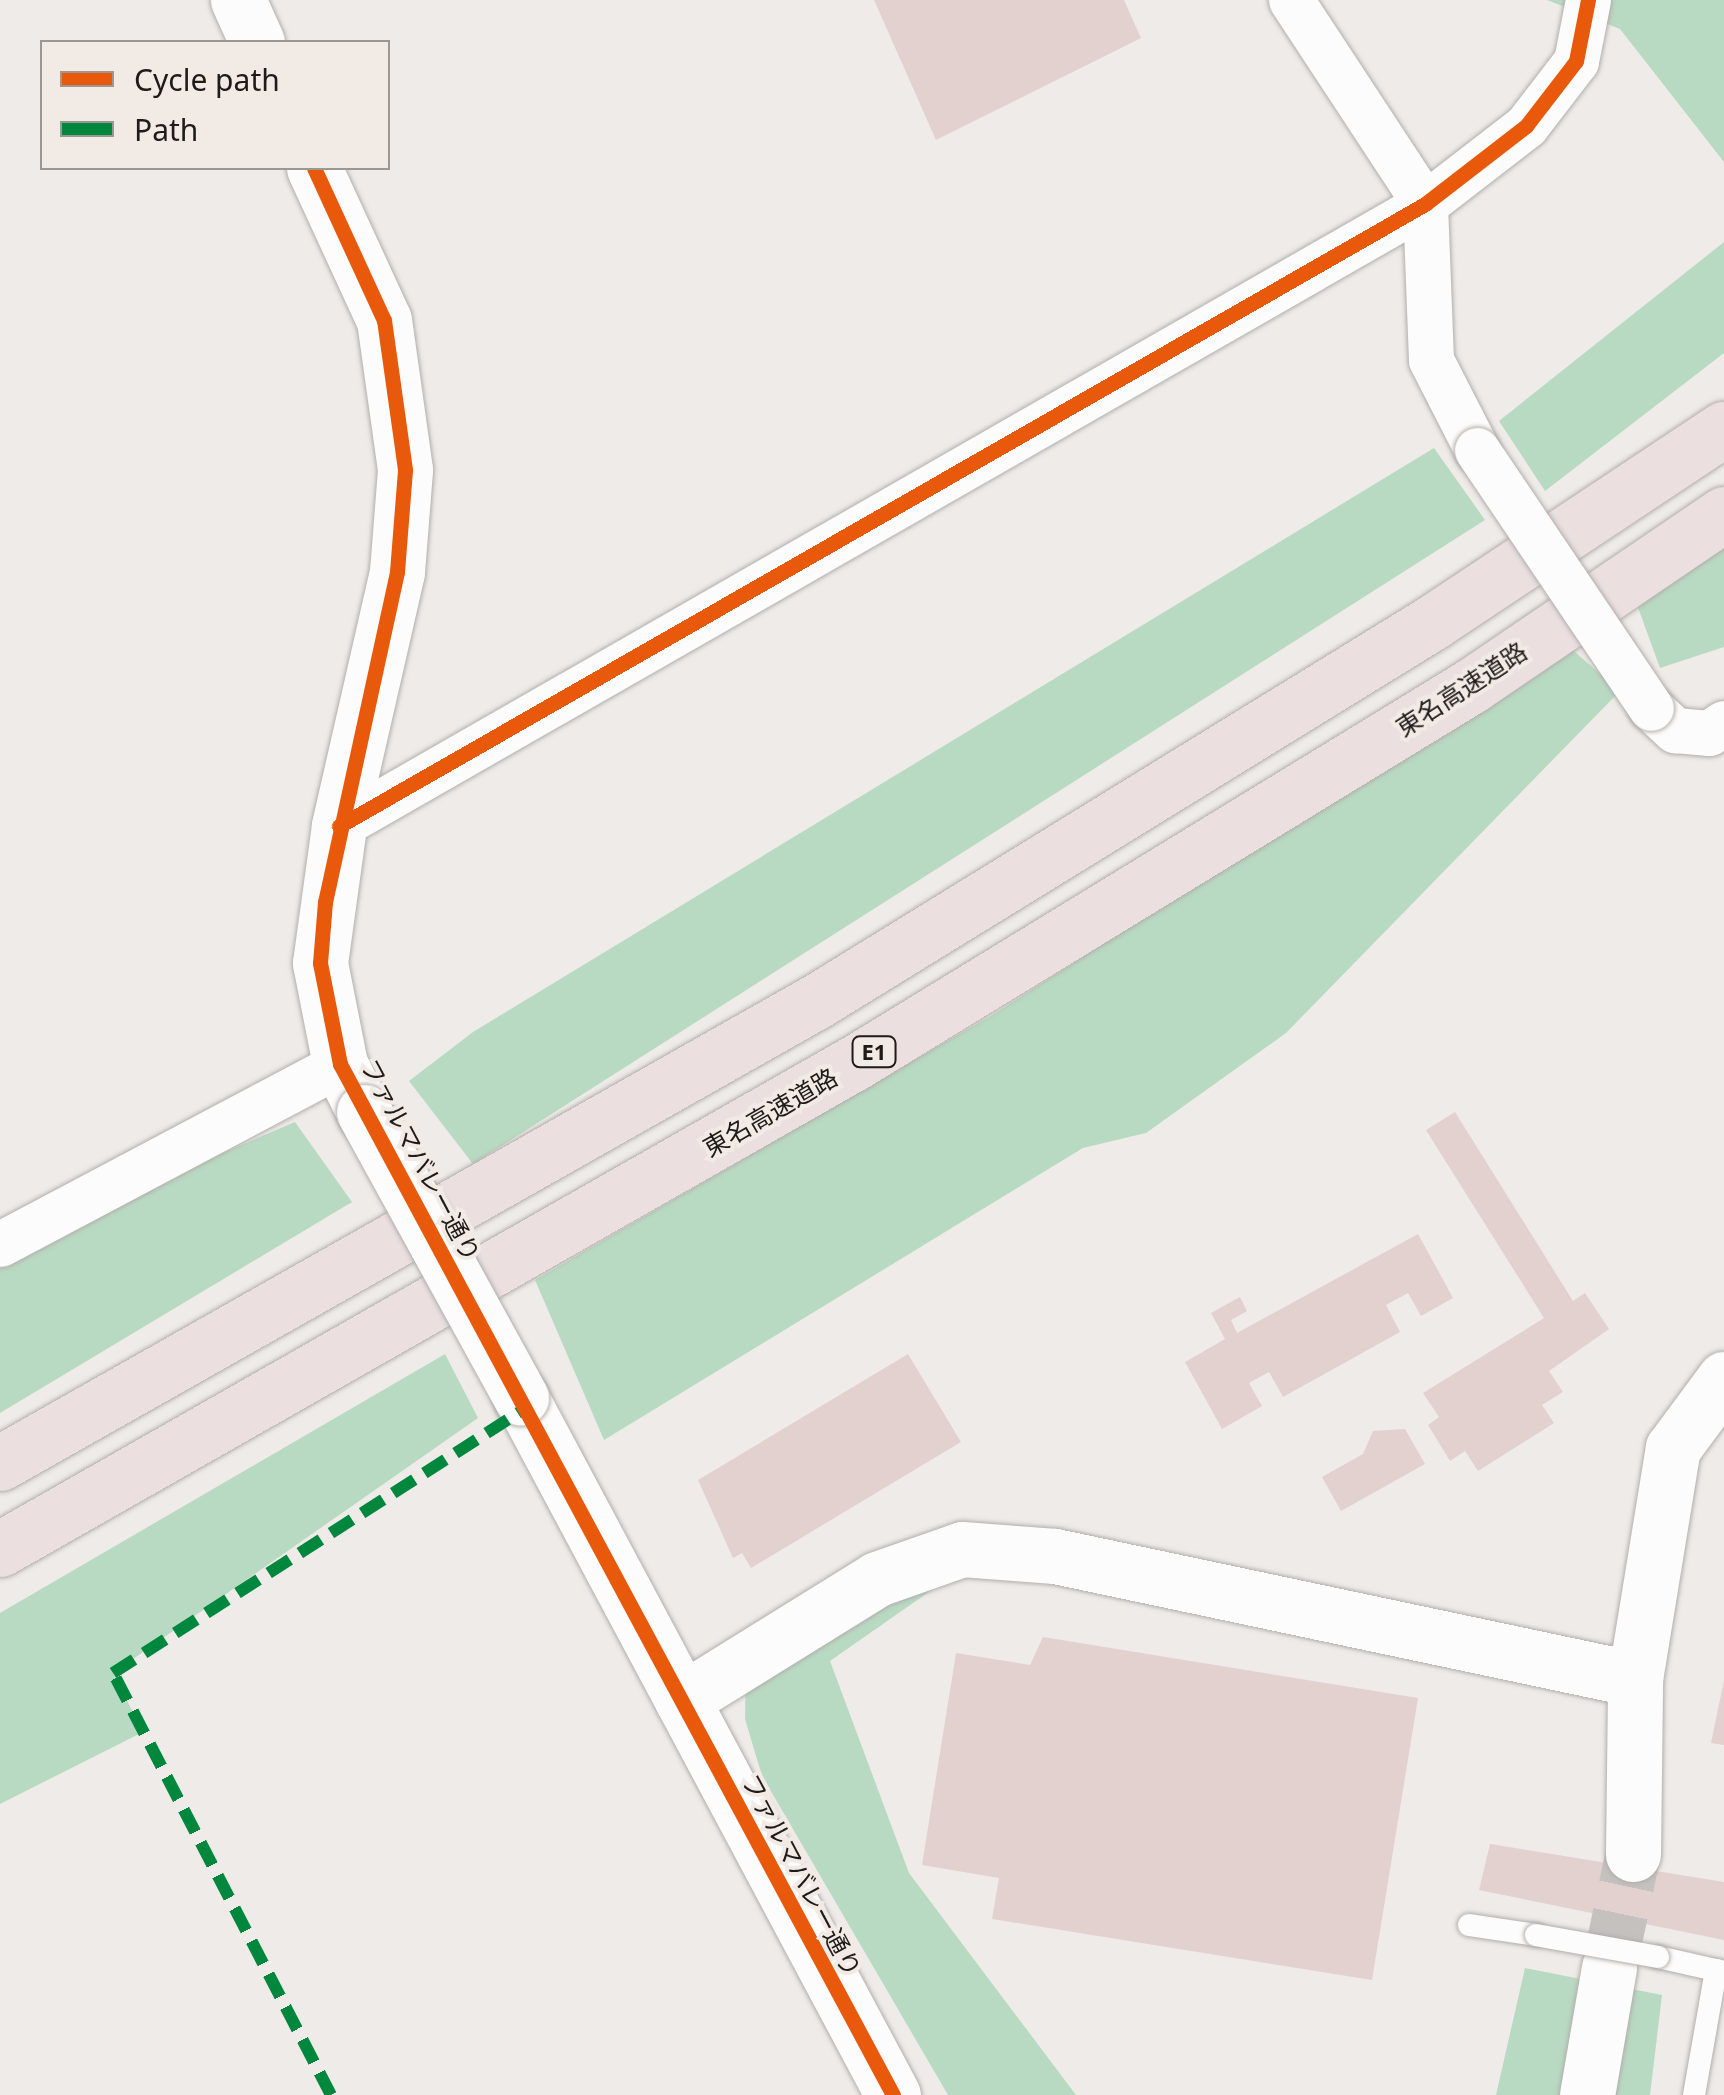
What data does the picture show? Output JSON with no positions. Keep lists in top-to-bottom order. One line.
{"streets":{"highway":["東名高速道路","E1"],"street":["ファルマバレー通り"]},"legend":["Cycle path","Path"]}
